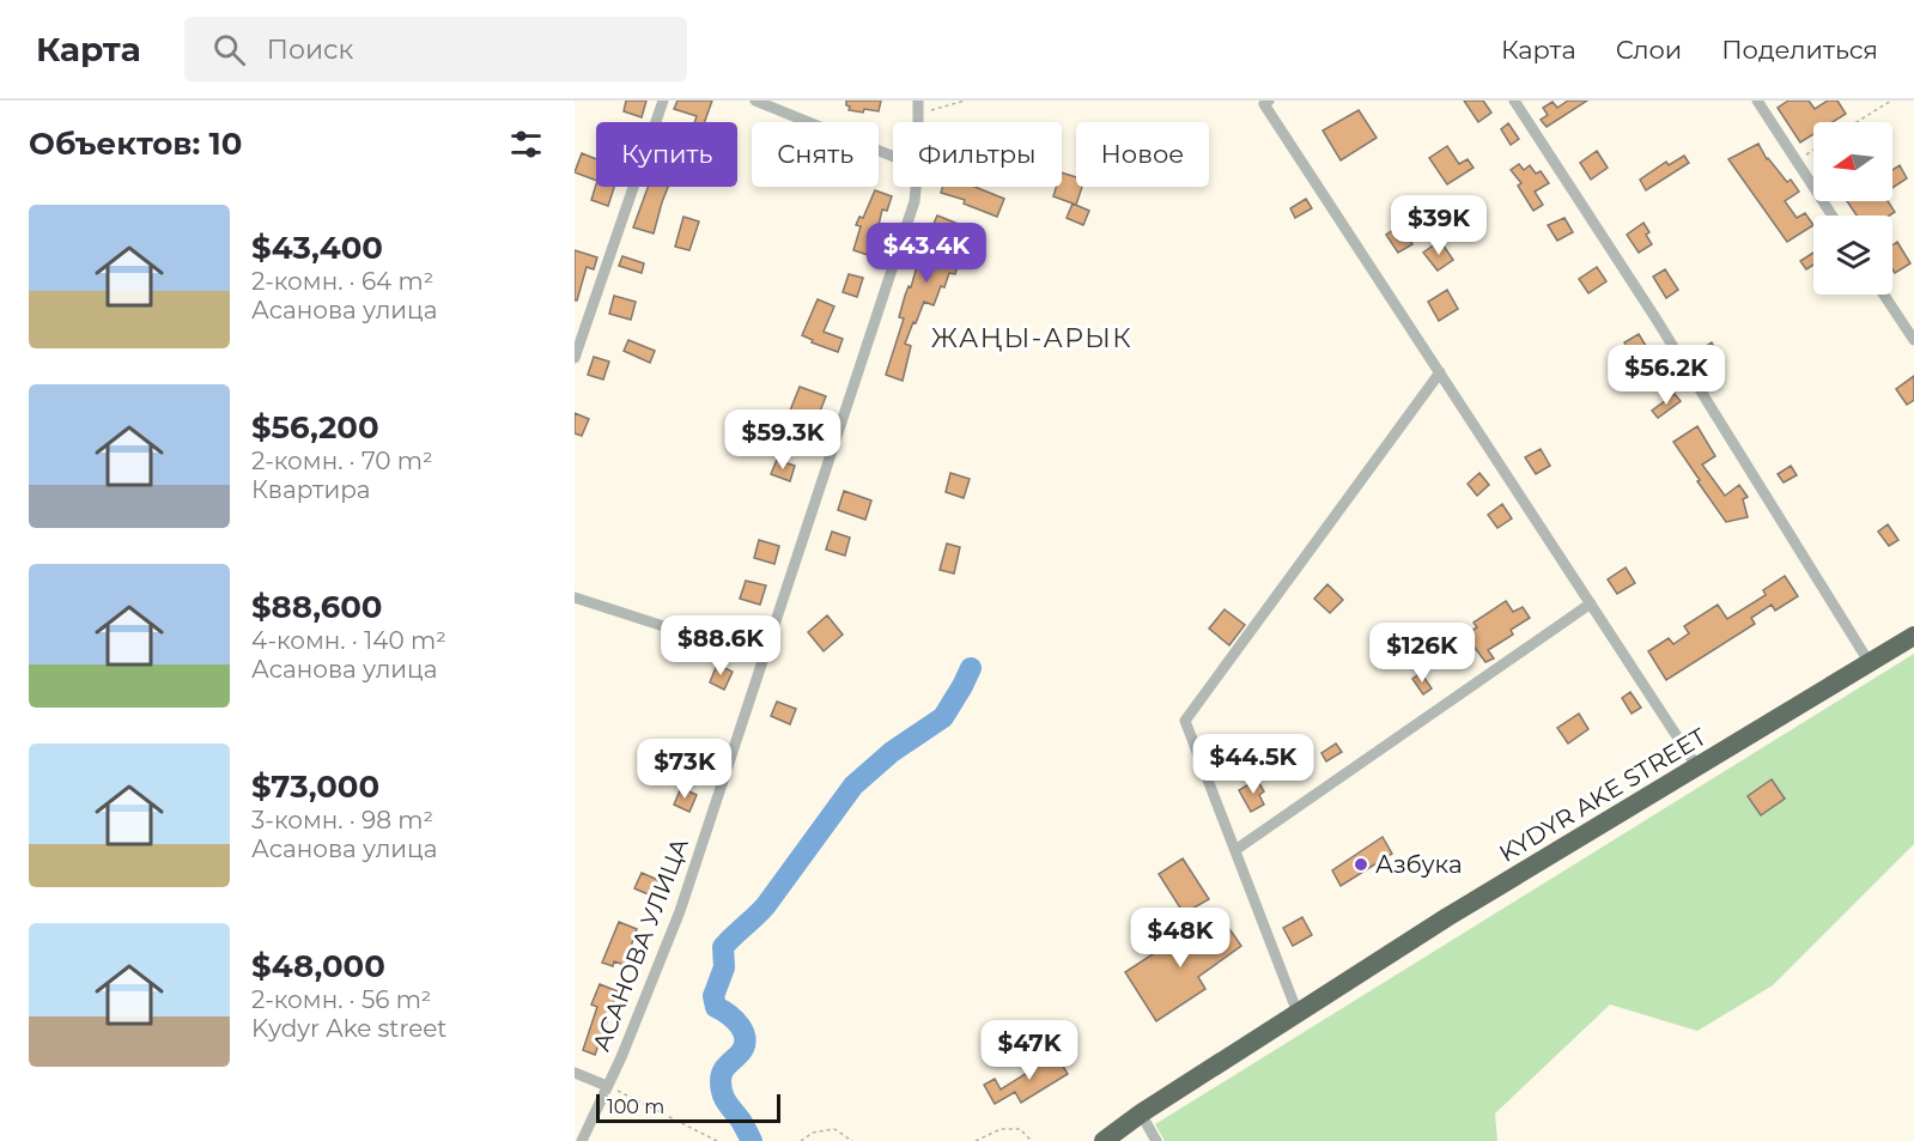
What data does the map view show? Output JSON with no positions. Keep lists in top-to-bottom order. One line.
{"streets":{"highway":["KYDYR AKE STREET"],"street":["АСАНОВА УЛИЦА"]},"districts":["ЖАҢЫ-АРЫК"],"places":["Азбука"],"scale_bar":"100 m","north":"left","page":{"header":"Карта","search":"Поиск","nav":["Карта","Слои","Поделиться"],"heading":"Объектов: 10","chip":["Купить","Снять","Фильтры","Новое"],"list":[{"name":"$43,400","note":"2-комн. · 64 m² · Асанова улица"},{"name":"$56,200","note":"2-комн. · 70 m² · Квартира"},{"name":"$88,600","note":"4-комн. · 140 m² · Асанова улица"},{"name":"$73,000","note":"3-комн. · 98 m² · Асанова улица"},{"name":"$48,000","note":"2-комн. · 56 m² · Kydyr Ake street"}],"price":["$39K","$43.4K","$56.2K","$59.3K","$88.6K","$126K","$44.5K","$73K","$48K","$47K"],"scale":"100 m"}}
